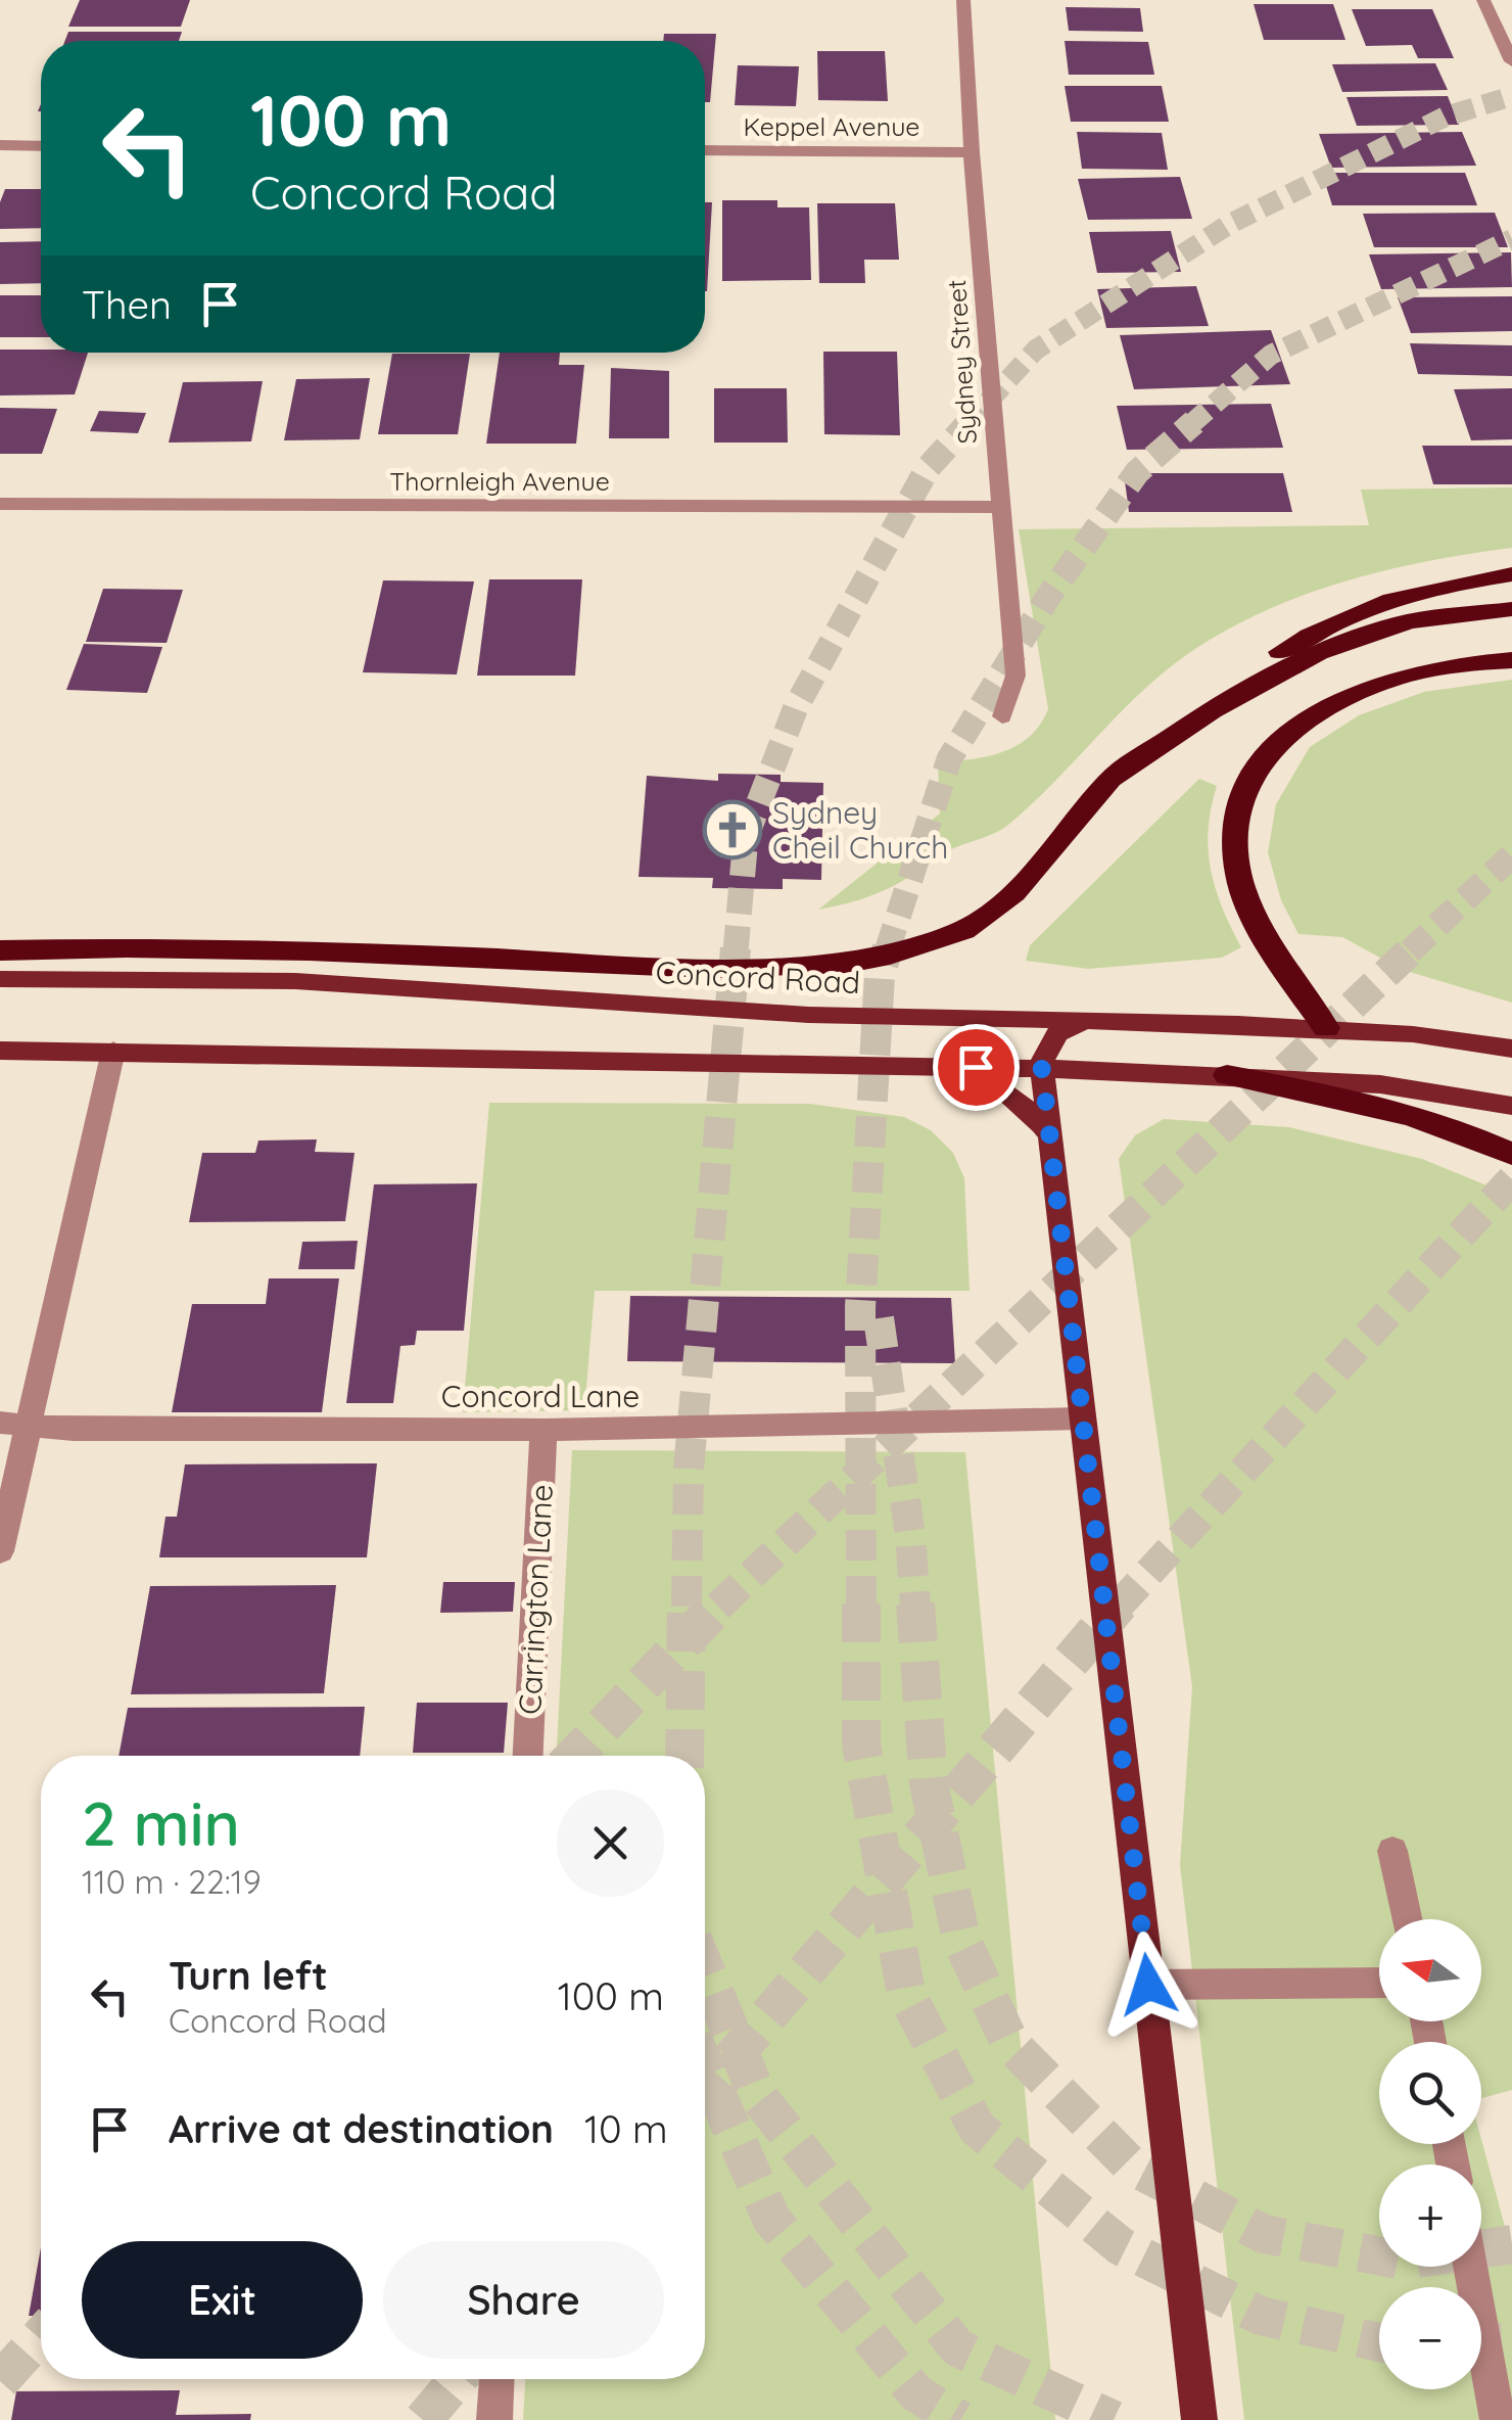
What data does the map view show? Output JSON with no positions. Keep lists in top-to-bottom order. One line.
{"streets":{"main road":["Concord Road"],"street":["Keppel Avenue","Sydney Street","Thornleigh Avenue","Concord Lane","Carrington Lane"]},"crossings":[["Keppel Avenue","Sydney Street"],["Sydney Street","Thornleigh Avenue"],["Concord Lane","Carrington Lane"]],"places":{"church":["Sydney Cheil Church"]},"north":"left","page":{"turn":["100 m","Concord Road"],"then":"Then","heading":["2 min","110 m · 22:19"],"map_buttons":["+","−"],"list":[{"name":"Turn left","note":"Concord Road","value":"100 m"},{"name":"Arrive at destination","value":"10 m"}],"buttons":["Exit","Share"]}}
